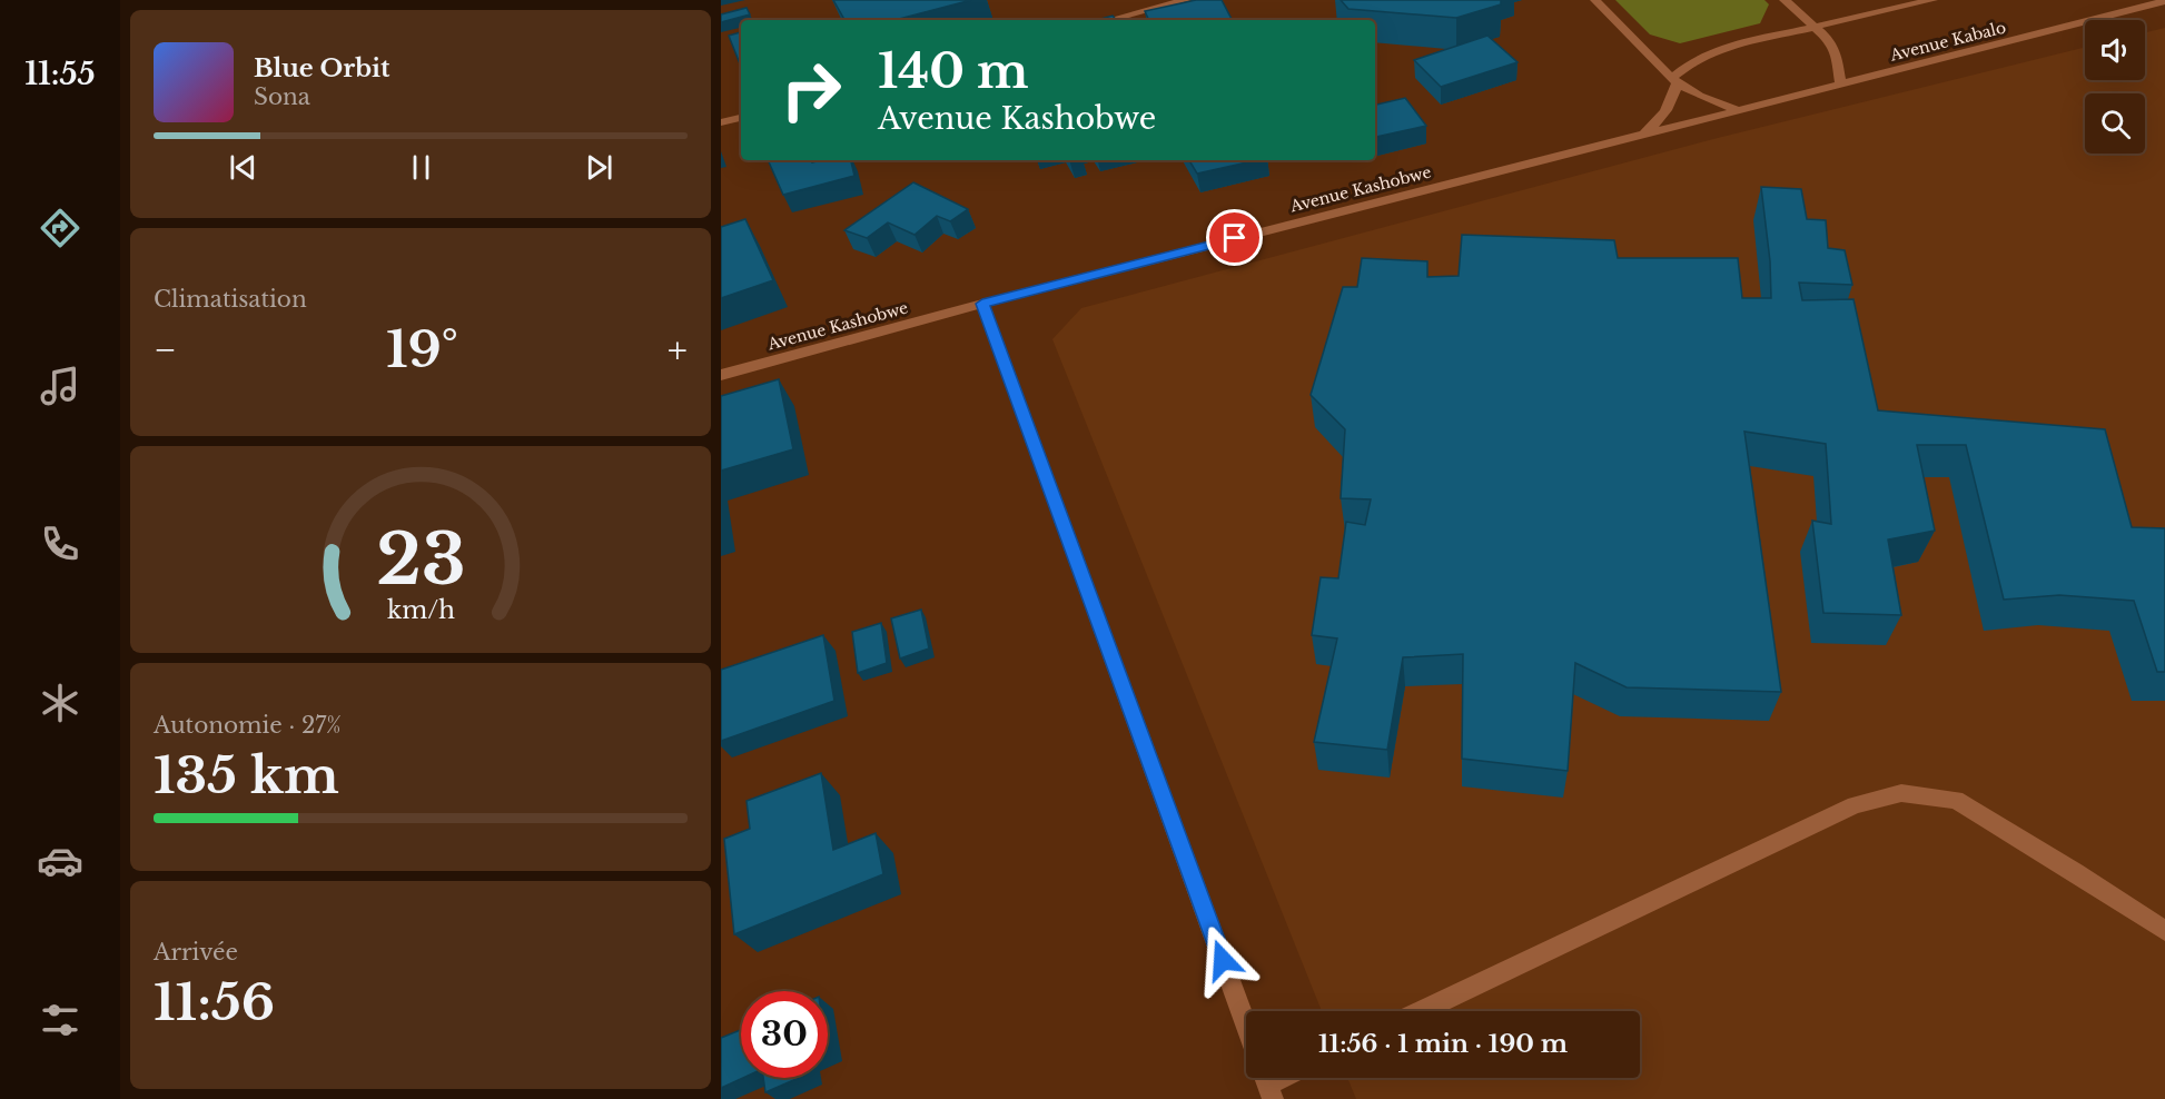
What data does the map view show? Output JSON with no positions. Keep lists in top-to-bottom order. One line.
{"streets":{"street":["Avenue Kabalo","Avenue Kashobwe"]},"crossings":[["Avenue Kabalo","Avenue Kashobwe"]],"page":{"tabs":"11:55","turn":["140 m","Avenue Kashobwe"],"song":["Blue Orbit","Sona"],"tile":["Climatisation",["Autonomie · 27%","135 km"],["Arrivée","11:56"]],"heat":["−","19°","+"],"limit":"30","trip":"11:56 · 1 min · 190 m","gauge":["23","km/h"]}}
